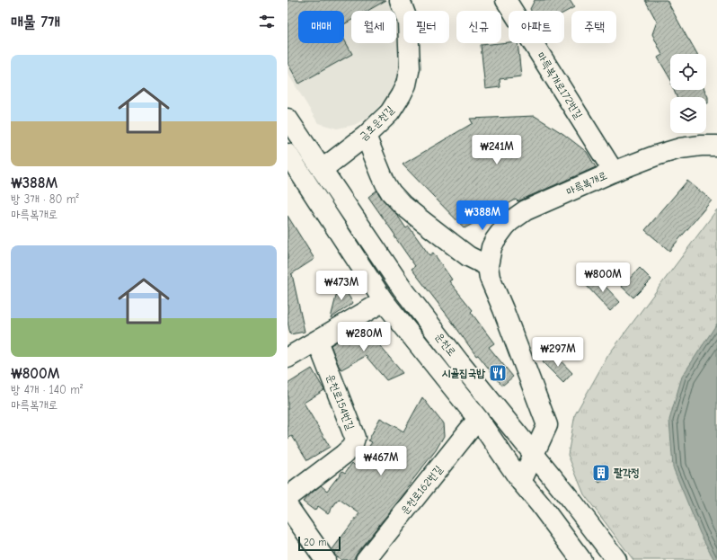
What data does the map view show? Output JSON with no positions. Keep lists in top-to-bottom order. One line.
{"streets":{"street":["마륵복개로172번길","금호운천길","마륵복개로","운천로","운천로154번길","운천로162번길"]},"crossings":[["마륵복개로172번길","마륵복개로"],["금호운천길","운천로"],["마륵복개로","운천로"],["운천로","운천로162번길"]],"places":{"restaurant":["시골집국밥"],"building":["팔각정"]},"scale_bar":"20 m","page":{"heading":"매물 7개","chip":["매매","월세","필터","신규","아파트","주택"],"list":[{"name":"₩388M","note":"방 3개 · 80 m² · 마륵복개로"},{"name":"₩800M","note":"방 4개 · 140 m² · 마륵복개로"}],"price":["₩241M","₩388M","₩800M","₩473M","₩280M","₩297M","₩467M"],"scale":"20 m"}}
